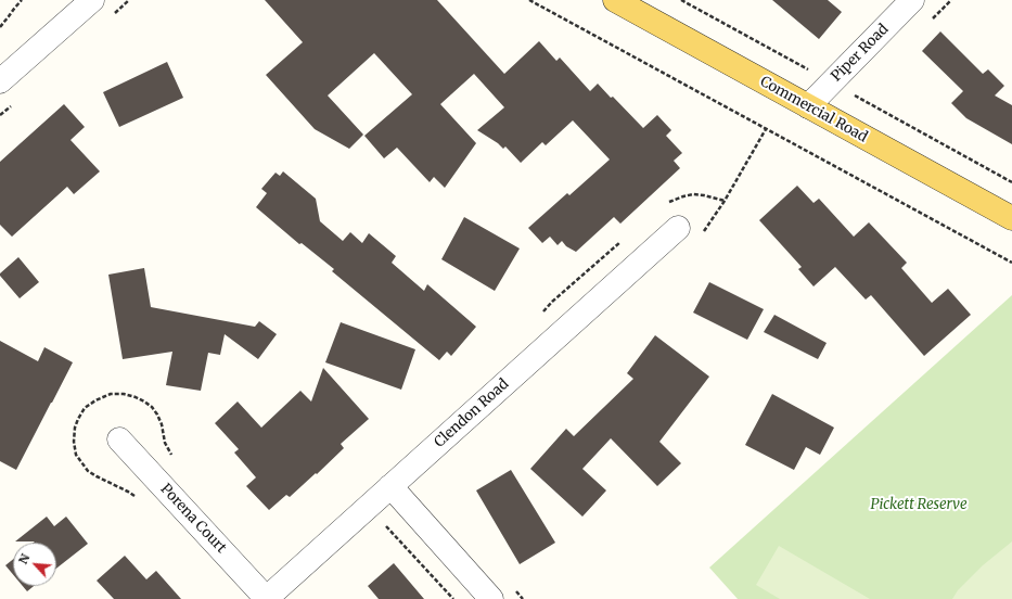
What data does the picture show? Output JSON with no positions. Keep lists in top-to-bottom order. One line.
{"streets":{"main road":["Commercial Road"],"street":["Piper Road","Clendon Road","Porena Court"]},"crossings":[["Piper Road","Commercial Road"],["Clendon Road","Porena Court"]],"parks":["Pickett Reserve"],"north":"top left"}
